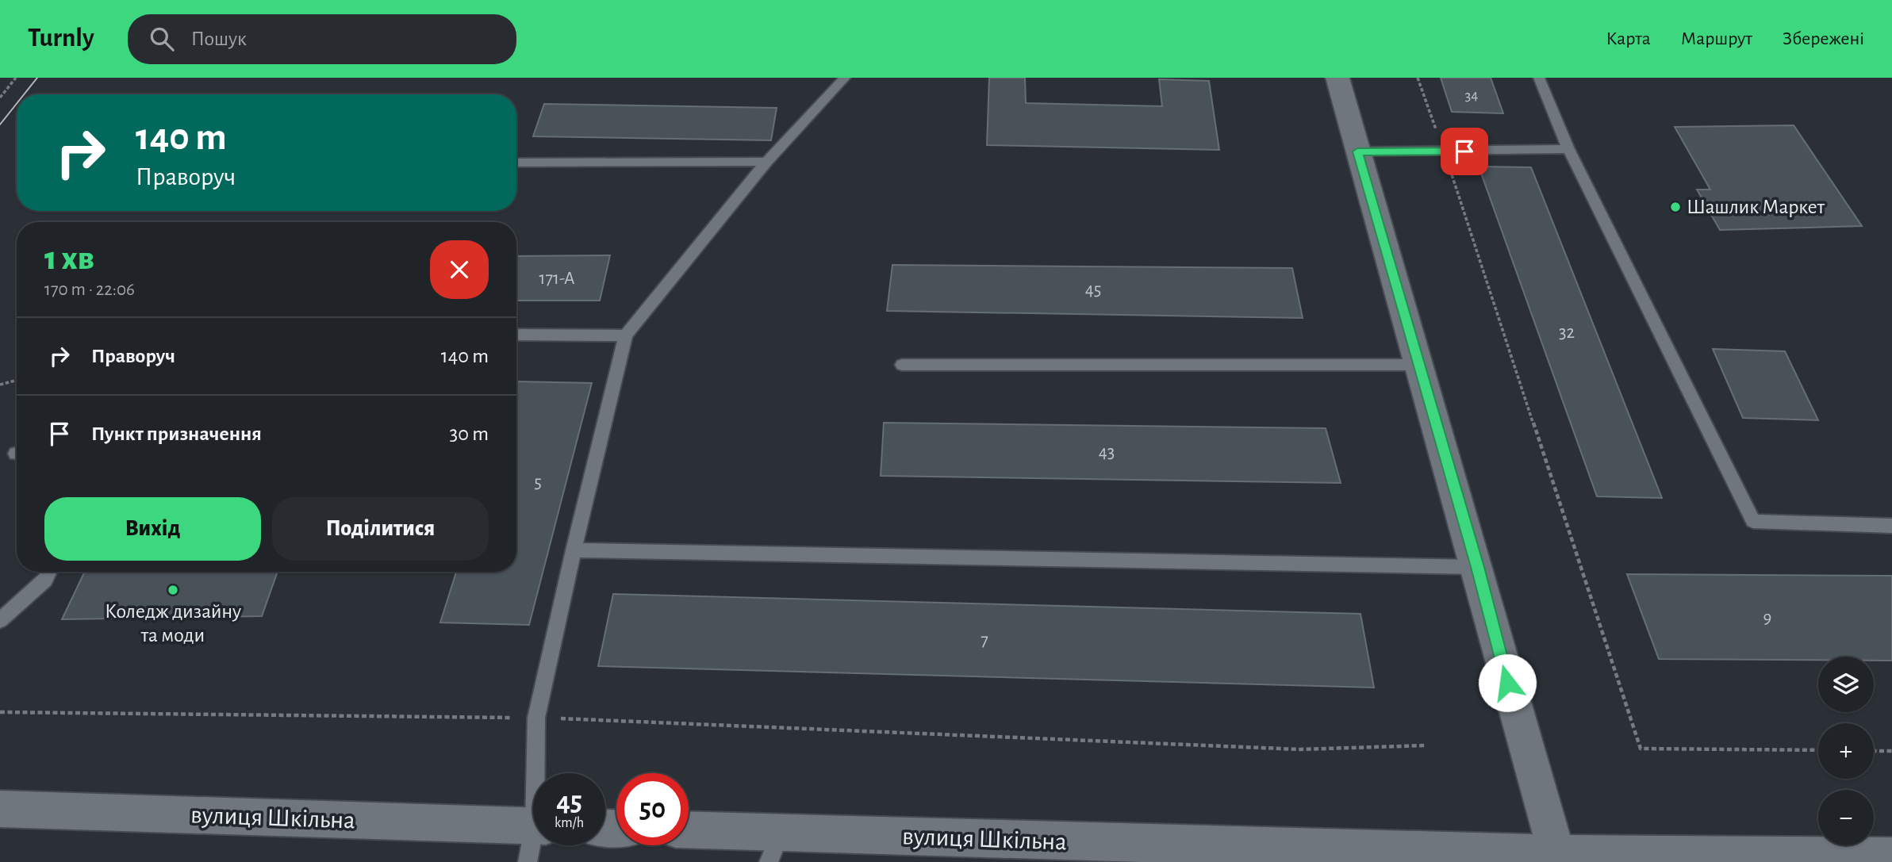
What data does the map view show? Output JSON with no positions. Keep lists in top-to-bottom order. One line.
{"streets":{"main road":["вулиця Шкільна"]},"places":["Шашлик Маркет","Коледж дизайну та моди"],"house_numbers":["34","171-А","45","32","43","5","9","7"],"page":{"header":"Turnly","search":"Пошук","nav":["Карта","Маршрут","Збережені"],"turn":["140 m","Праворуч"],"heading":["1 хв","170 m · 22:06"],"list":[{"name":"Праворуч","value":"140 m"},{"name":"Пункт призначення","value":"30 m"}],"buttons":["Вихід","Поділитися"],"map_buttons":["+","−"],"speed":"45 km/h","limit":"50"}}
